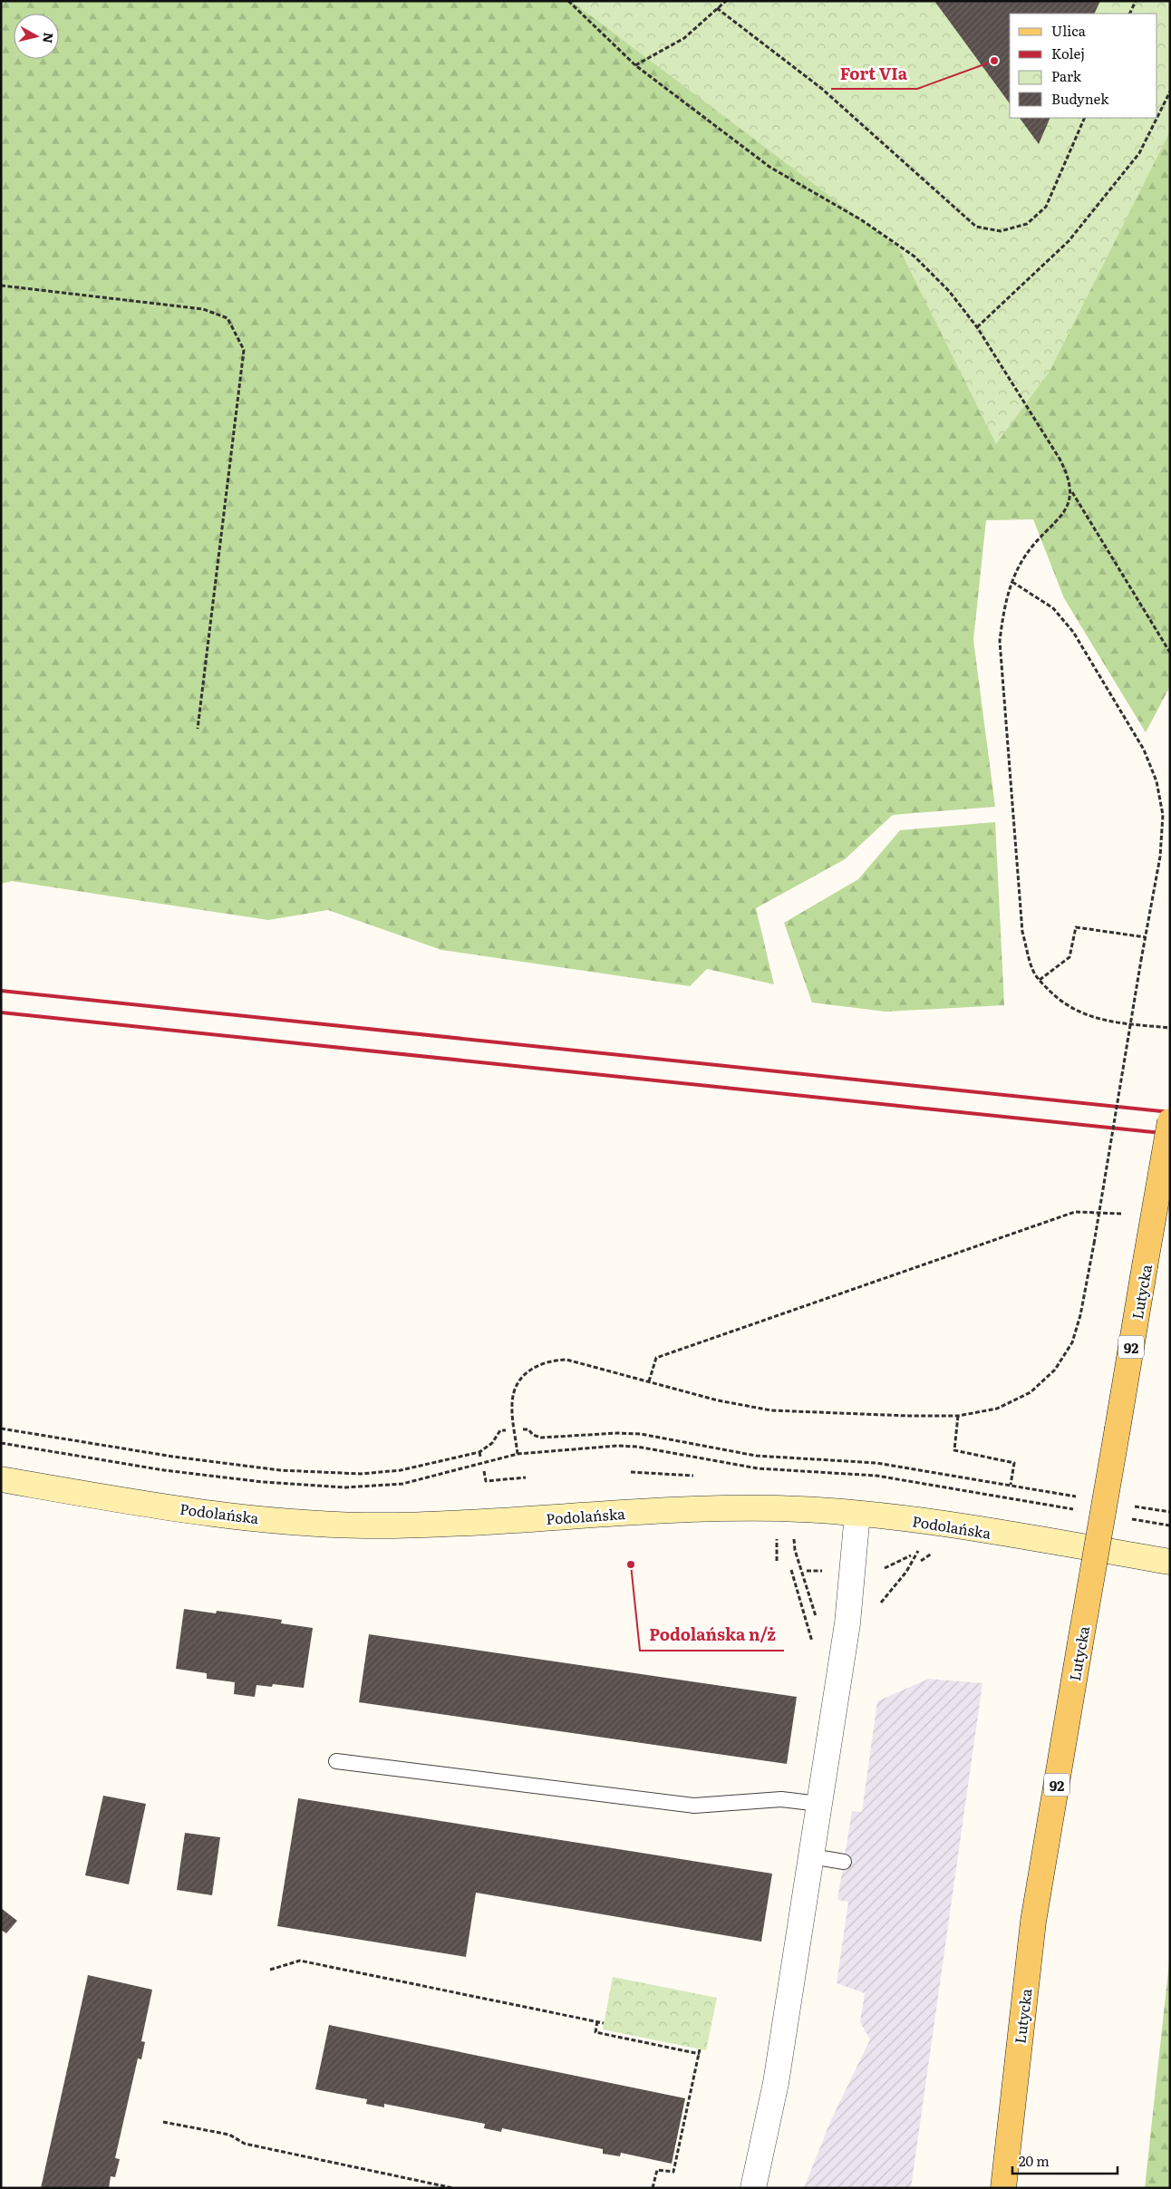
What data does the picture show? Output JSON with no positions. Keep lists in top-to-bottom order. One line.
{"streets":{"main road":["Lutycka","92"],"street":["Podolańska"]},"places":["Fort VIa","Podolańska n/ż"],"legend":["Ulica","Kolej","Park","Budynek"],"scale_bar":"20 m","north":"right"}
